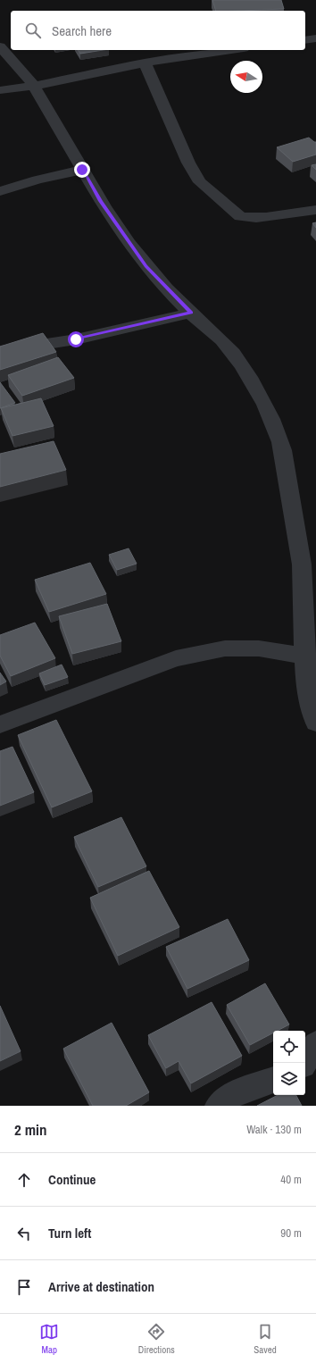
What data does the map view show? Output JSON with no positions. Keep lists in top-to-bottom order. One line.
{"north":"left","page":{"search":"Search here","heading":["2 min","Walk · 130 m"],"list":[["Continue","40 m"],["Turn left","90 m"],"Arrive at destination"],"nav":["Map","Directions","Saved"]}}
